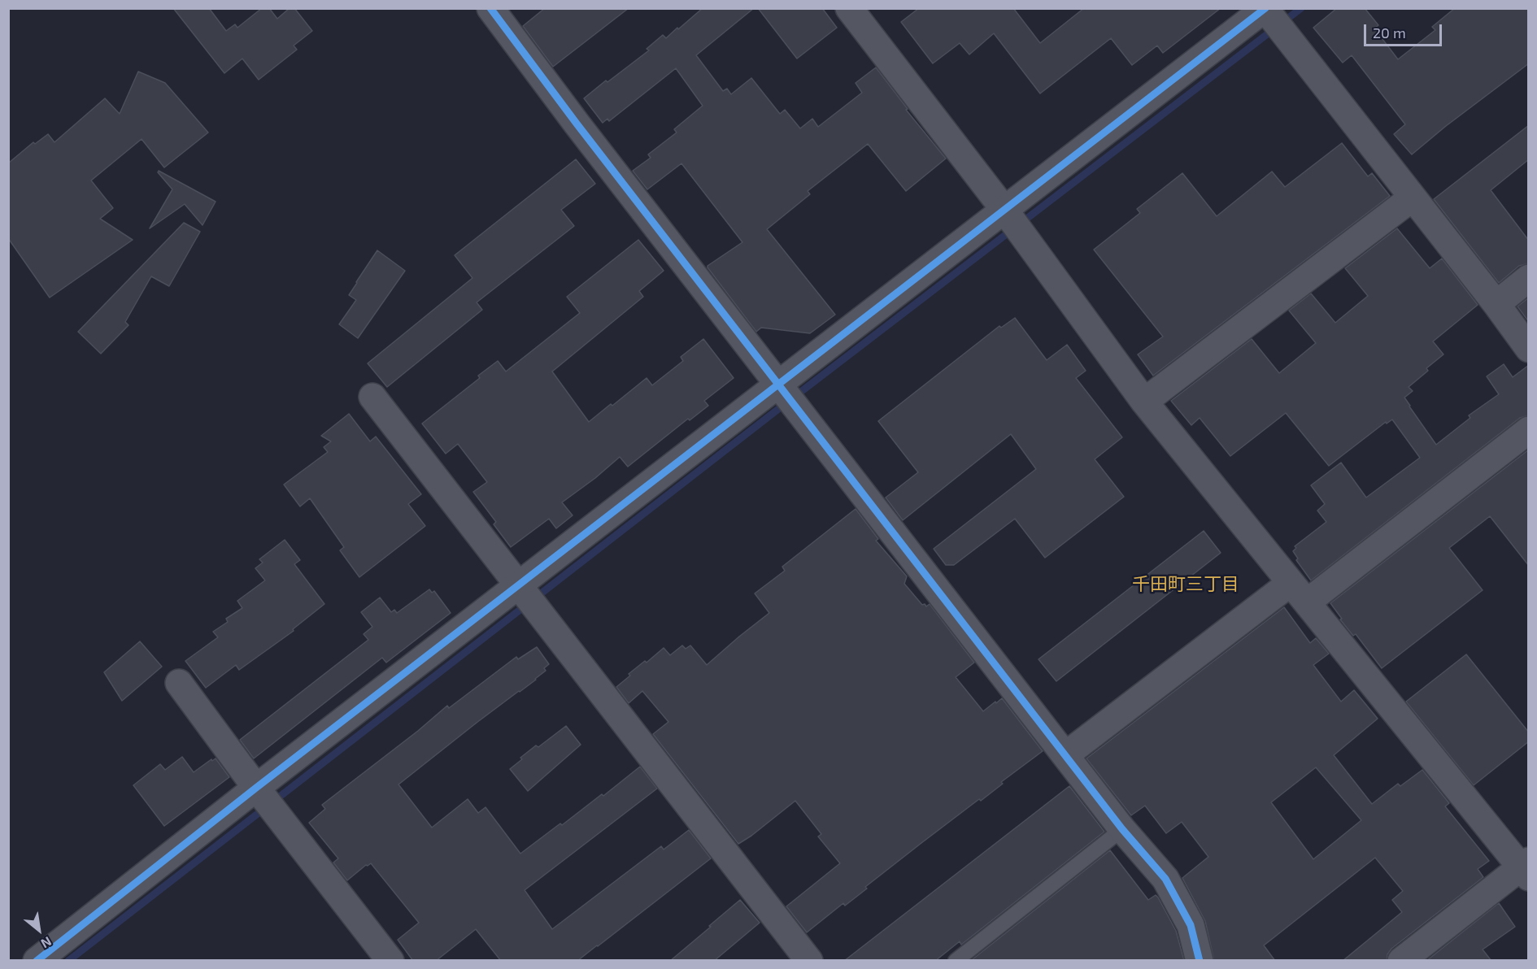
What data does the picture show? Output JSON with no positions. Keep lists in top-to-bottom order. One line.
{"districts":["千田町三丁目"],"scale_bar":"20 m","north":"bottom right"}
